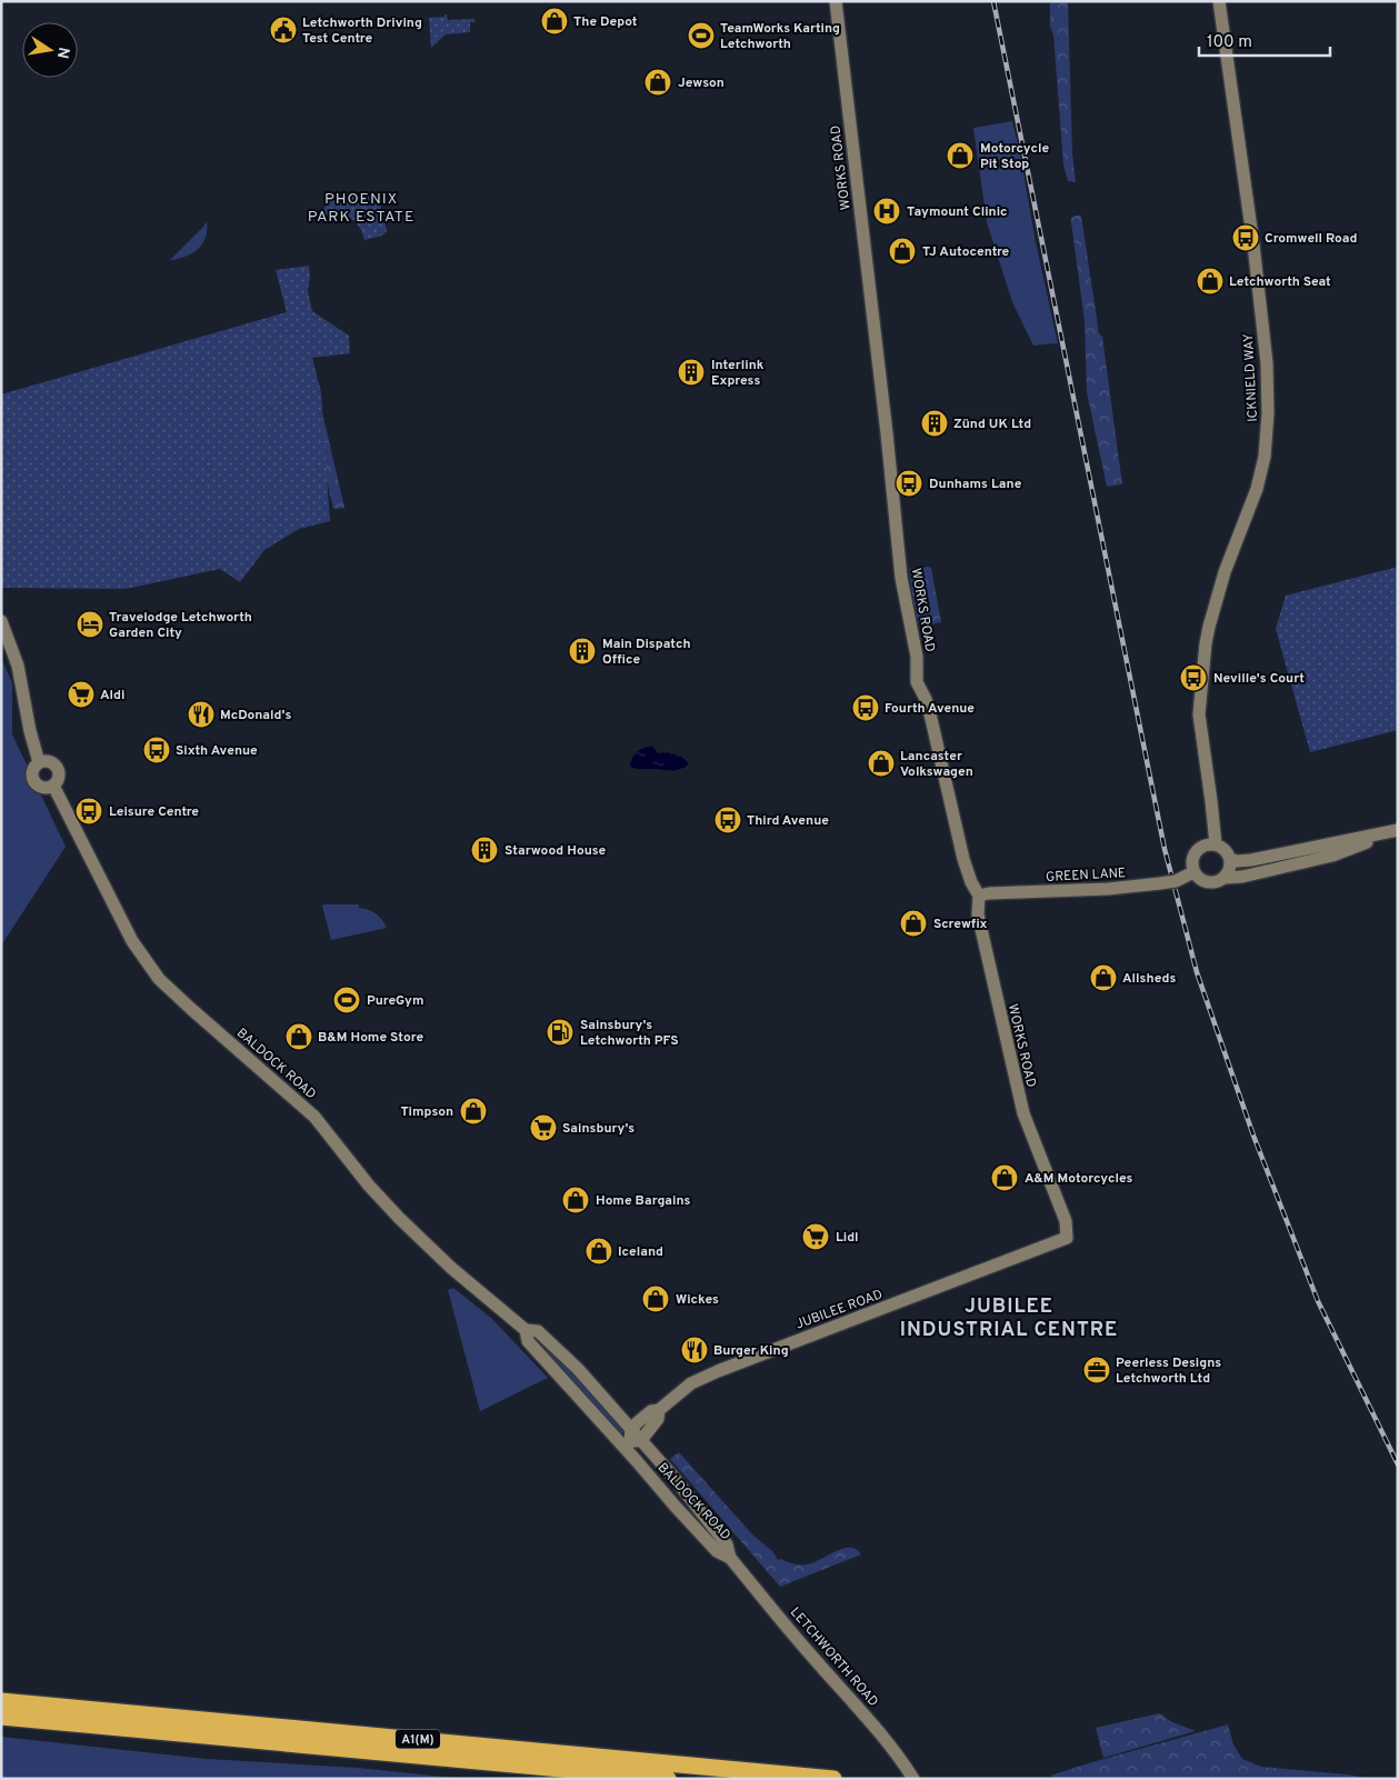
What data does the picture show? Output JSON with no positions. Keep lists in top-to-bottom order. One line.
{"streets":{"highway":["A1(M)"],"street":["WORKS ROAD","ICKNIELD WAY","GREEN LANE","BALDOCK ROAD","JUBILEE ROAD","LETCHWORTH ROAD"]},"crossings":[["WORKS ROAD","GREEN LANE"],["WORKS ROAD","JUBILEE ROAD"],["ICKNIELD WAY","GREEN LANE"],["BALDOCK ROAD","JUBILEE ROAD"],["BALDOCK ROAD","LETCHWORTH ROAD"]],"districts":["PHOENIX PARK ESTATE","JUBILEE INDUSTRIAL CENTRE"],"places":{"shop":["The Depot","Jewson","Motorcycle Pit Stop","TJ Autocentre","Letchworth Seat","Lancaster Volkswagen","Screwfix","Allsheds","B&M Home Store","Timpson","A&M Motorcycles","Home Bargains","Iceland","Wickes"],"public building":["Letchworth Driving Test Centre"],"sports":["TeamWorks Karting Letchworth","PureGym"],"hospital":["Taymount Clinic"],"bus stop":["Cromwell Road","Dunhams Lane","Neville's Court","Fourth Avenue","Sixth Avenue","Leisure Centre","Third Avenue"],"building":["Interlink Express","Zünd UK Ltd","Main Dispatch Office","Starwood House"],"hotel":["Travelodge Letchworth Garden City"],"supermarket":["Aldi","Sainsbury's","Lidl"],"restaurant":["McDonald's","Burger King"],"fuel station":["Sainsbury's Letchworth PFS"],"office":["Peerless Designs Letchworth Ltd"]},"scale_bar":"100 m","north":"right"}
